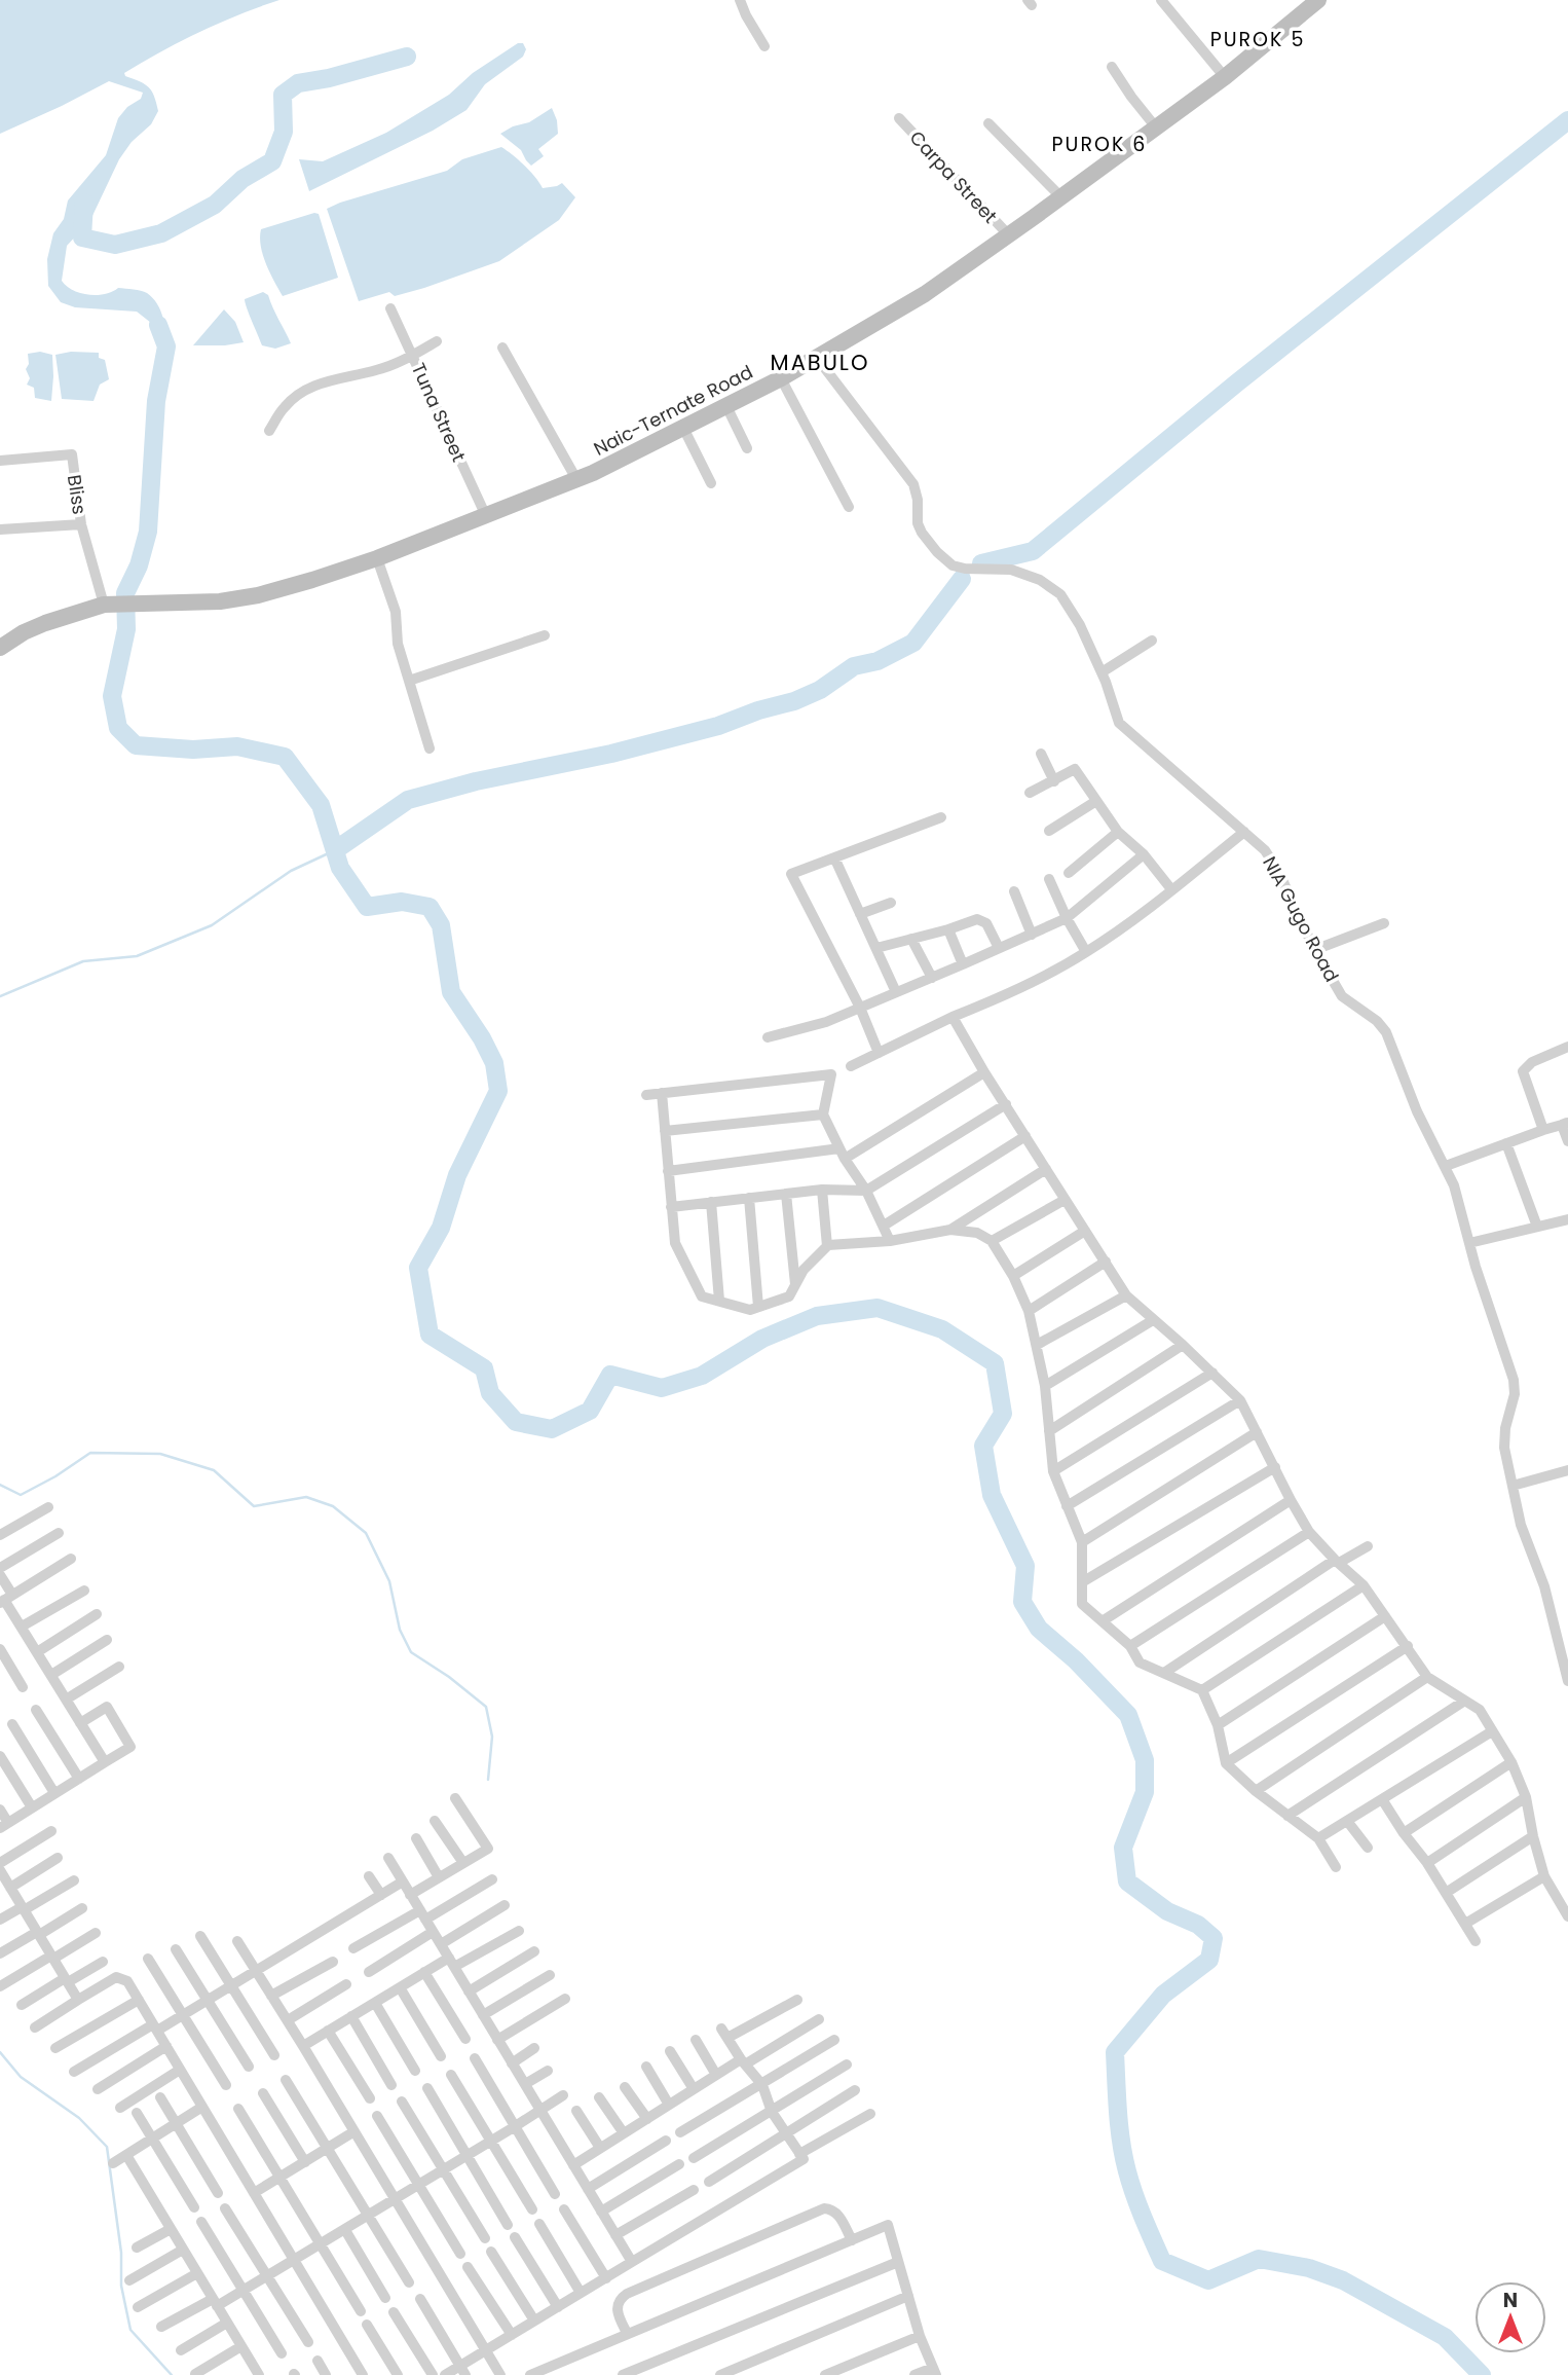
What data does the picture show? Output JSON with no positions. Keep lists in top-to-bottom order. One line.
{"streets":{"main road":["Naic-Ternate Road"],"street":["Carpa Street","Tuna Street","Bliss","NIA Gugo Road"]},"crossings":[["Carpa Street","Naic-Ternate Road"],["Naic-Ternate Road","Tuna Street"],["Naic-Ternate Road","Bliss"],["Naic-Ternate Road","NIA Gugo Road"]],"districts":["PUROK 5","PUROK 6","MABULO"],"north":"top"}
